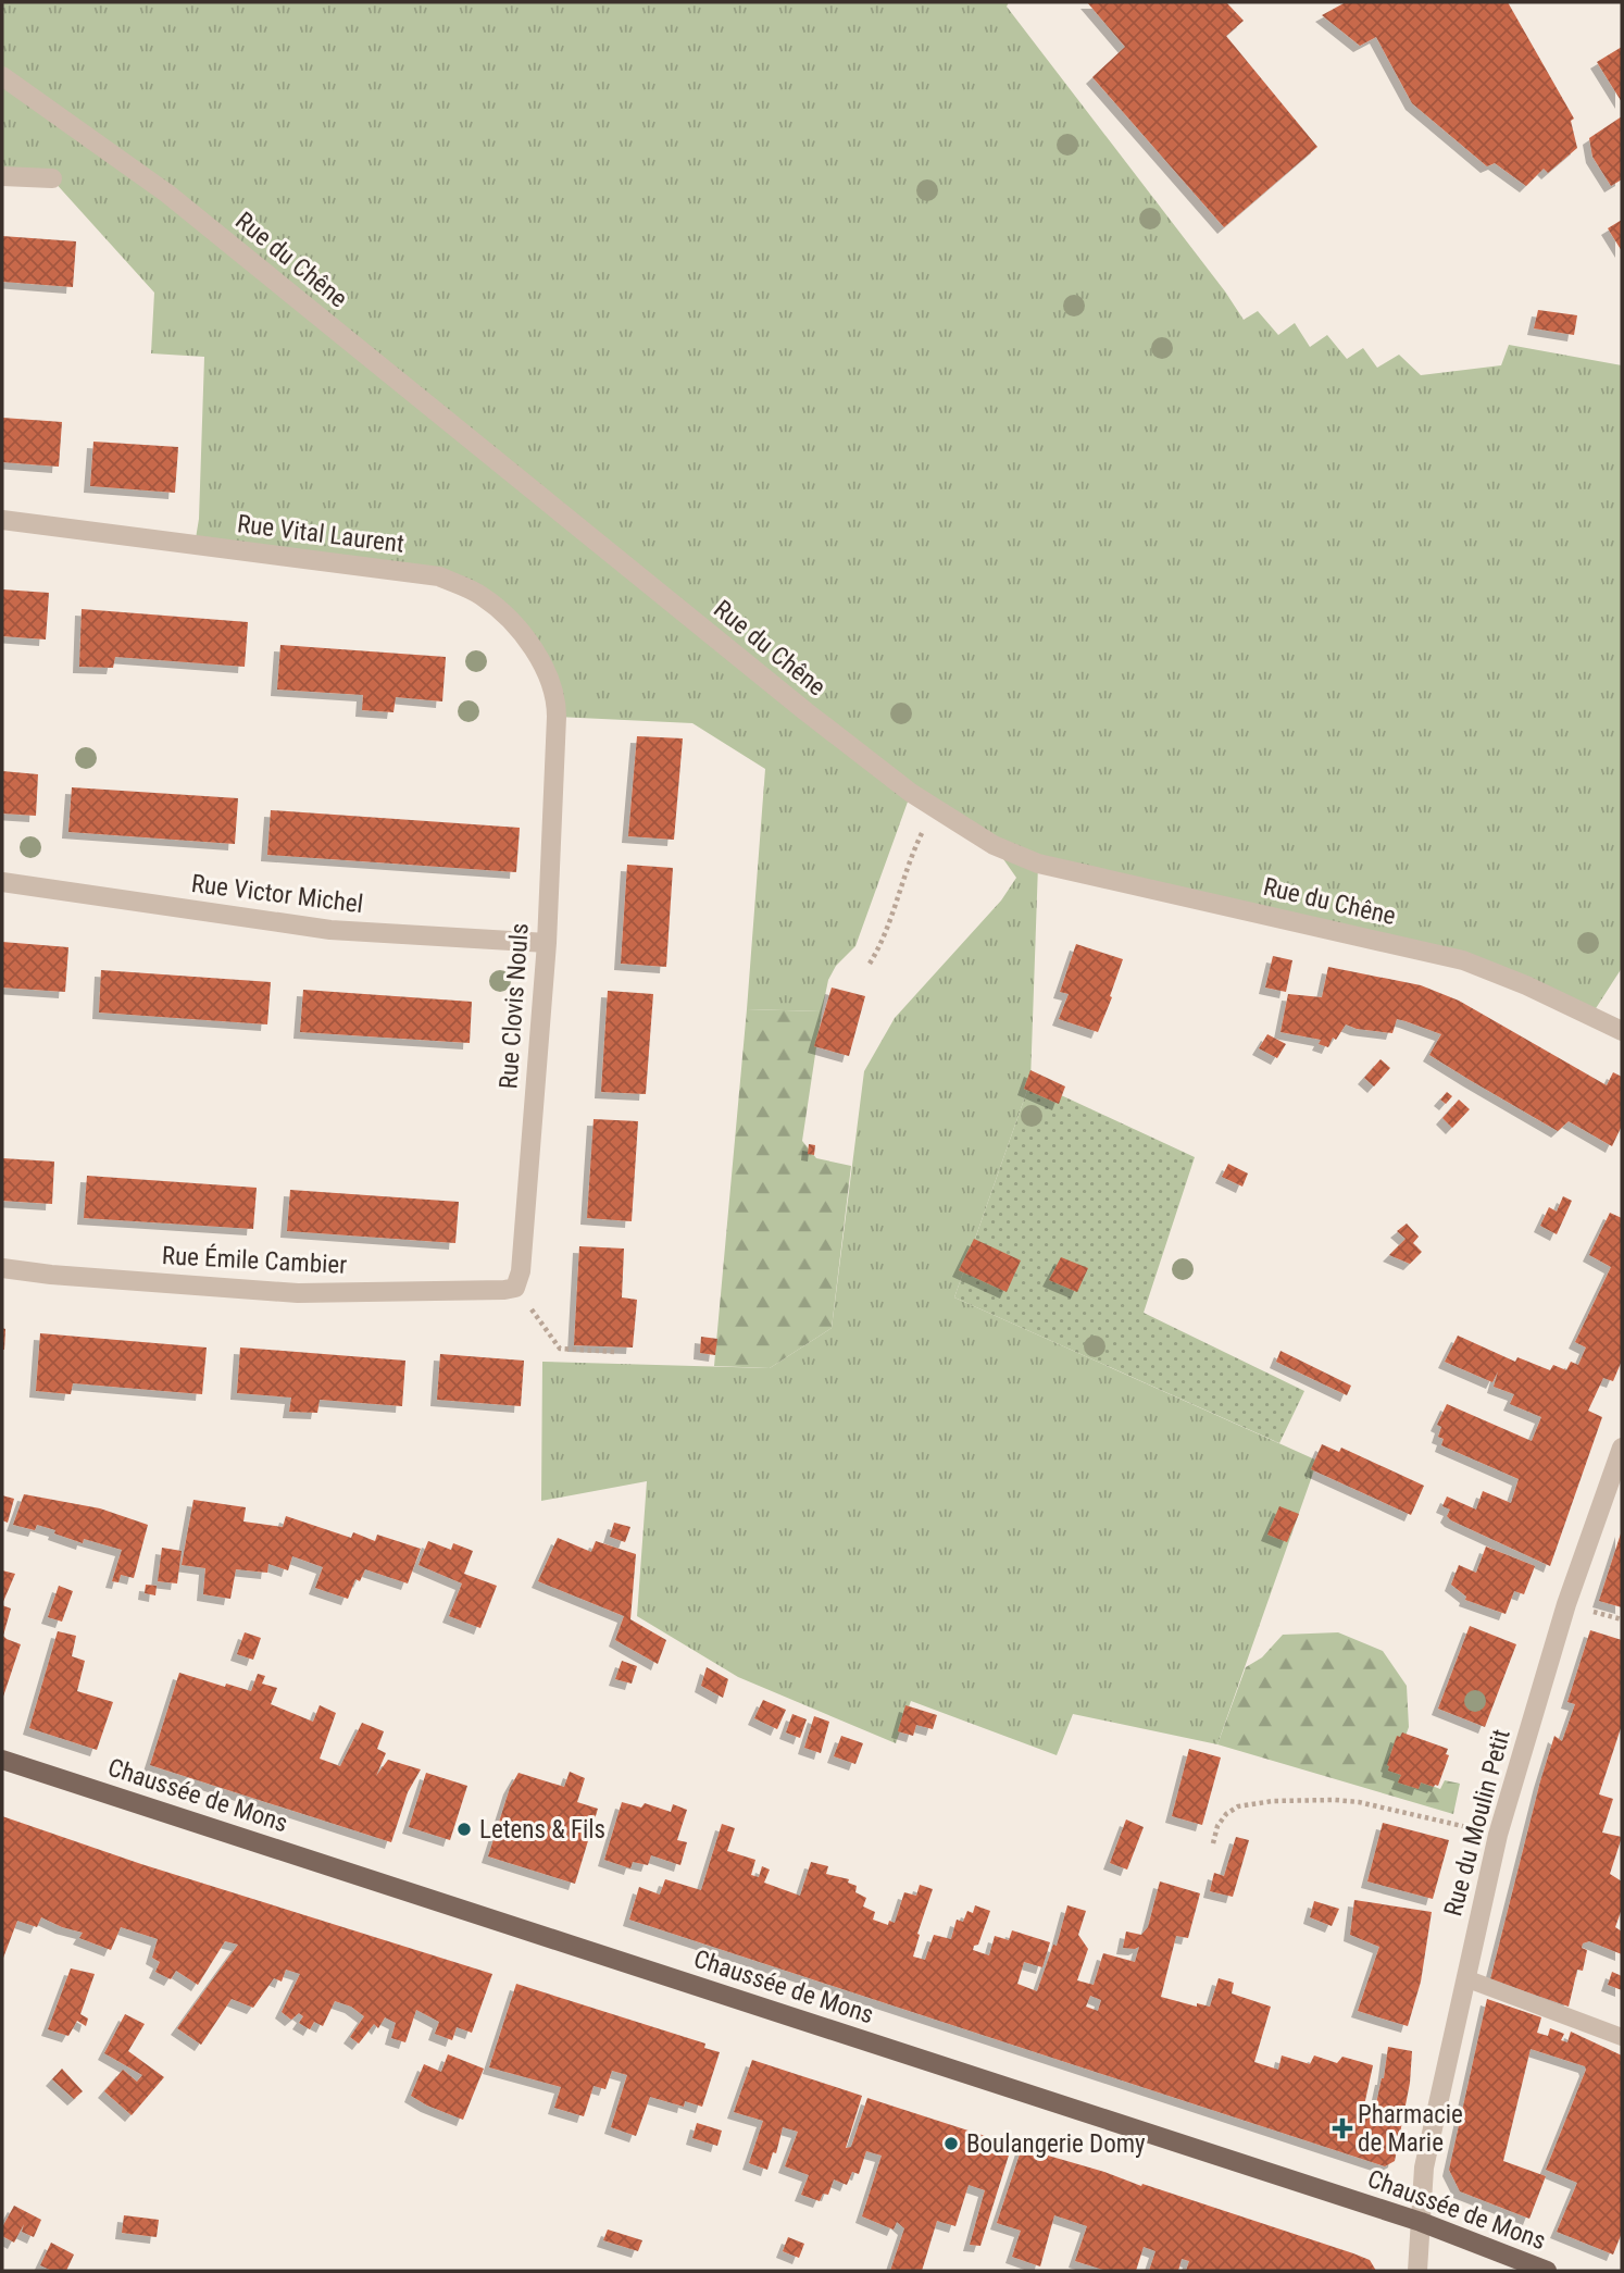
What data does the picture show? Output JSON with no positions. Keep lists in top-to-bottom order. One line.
{"streets":{"main road":["Chaussée de Mons"],"street":["Rue du Chêne","Rue Vital Laurent","Rue Victor Michel","Rue Clovis Nouls","Rue Émile Cambier","Rue du Moulin Petit"]},"crossings":[["Rue Vital Laurent","Rue Clovis Nouls"],["Rue Victor Michel","Rue Clovis Nouls"],["Rue Clovis Nouls","Rue Émile Cambier"],["Chaussée de Mons","Rue du Moulin Petit"]],"places":{"other":["Letens & Fils","Boulangerie Domy"],"health":["Pharmacie de Marie"]}}
